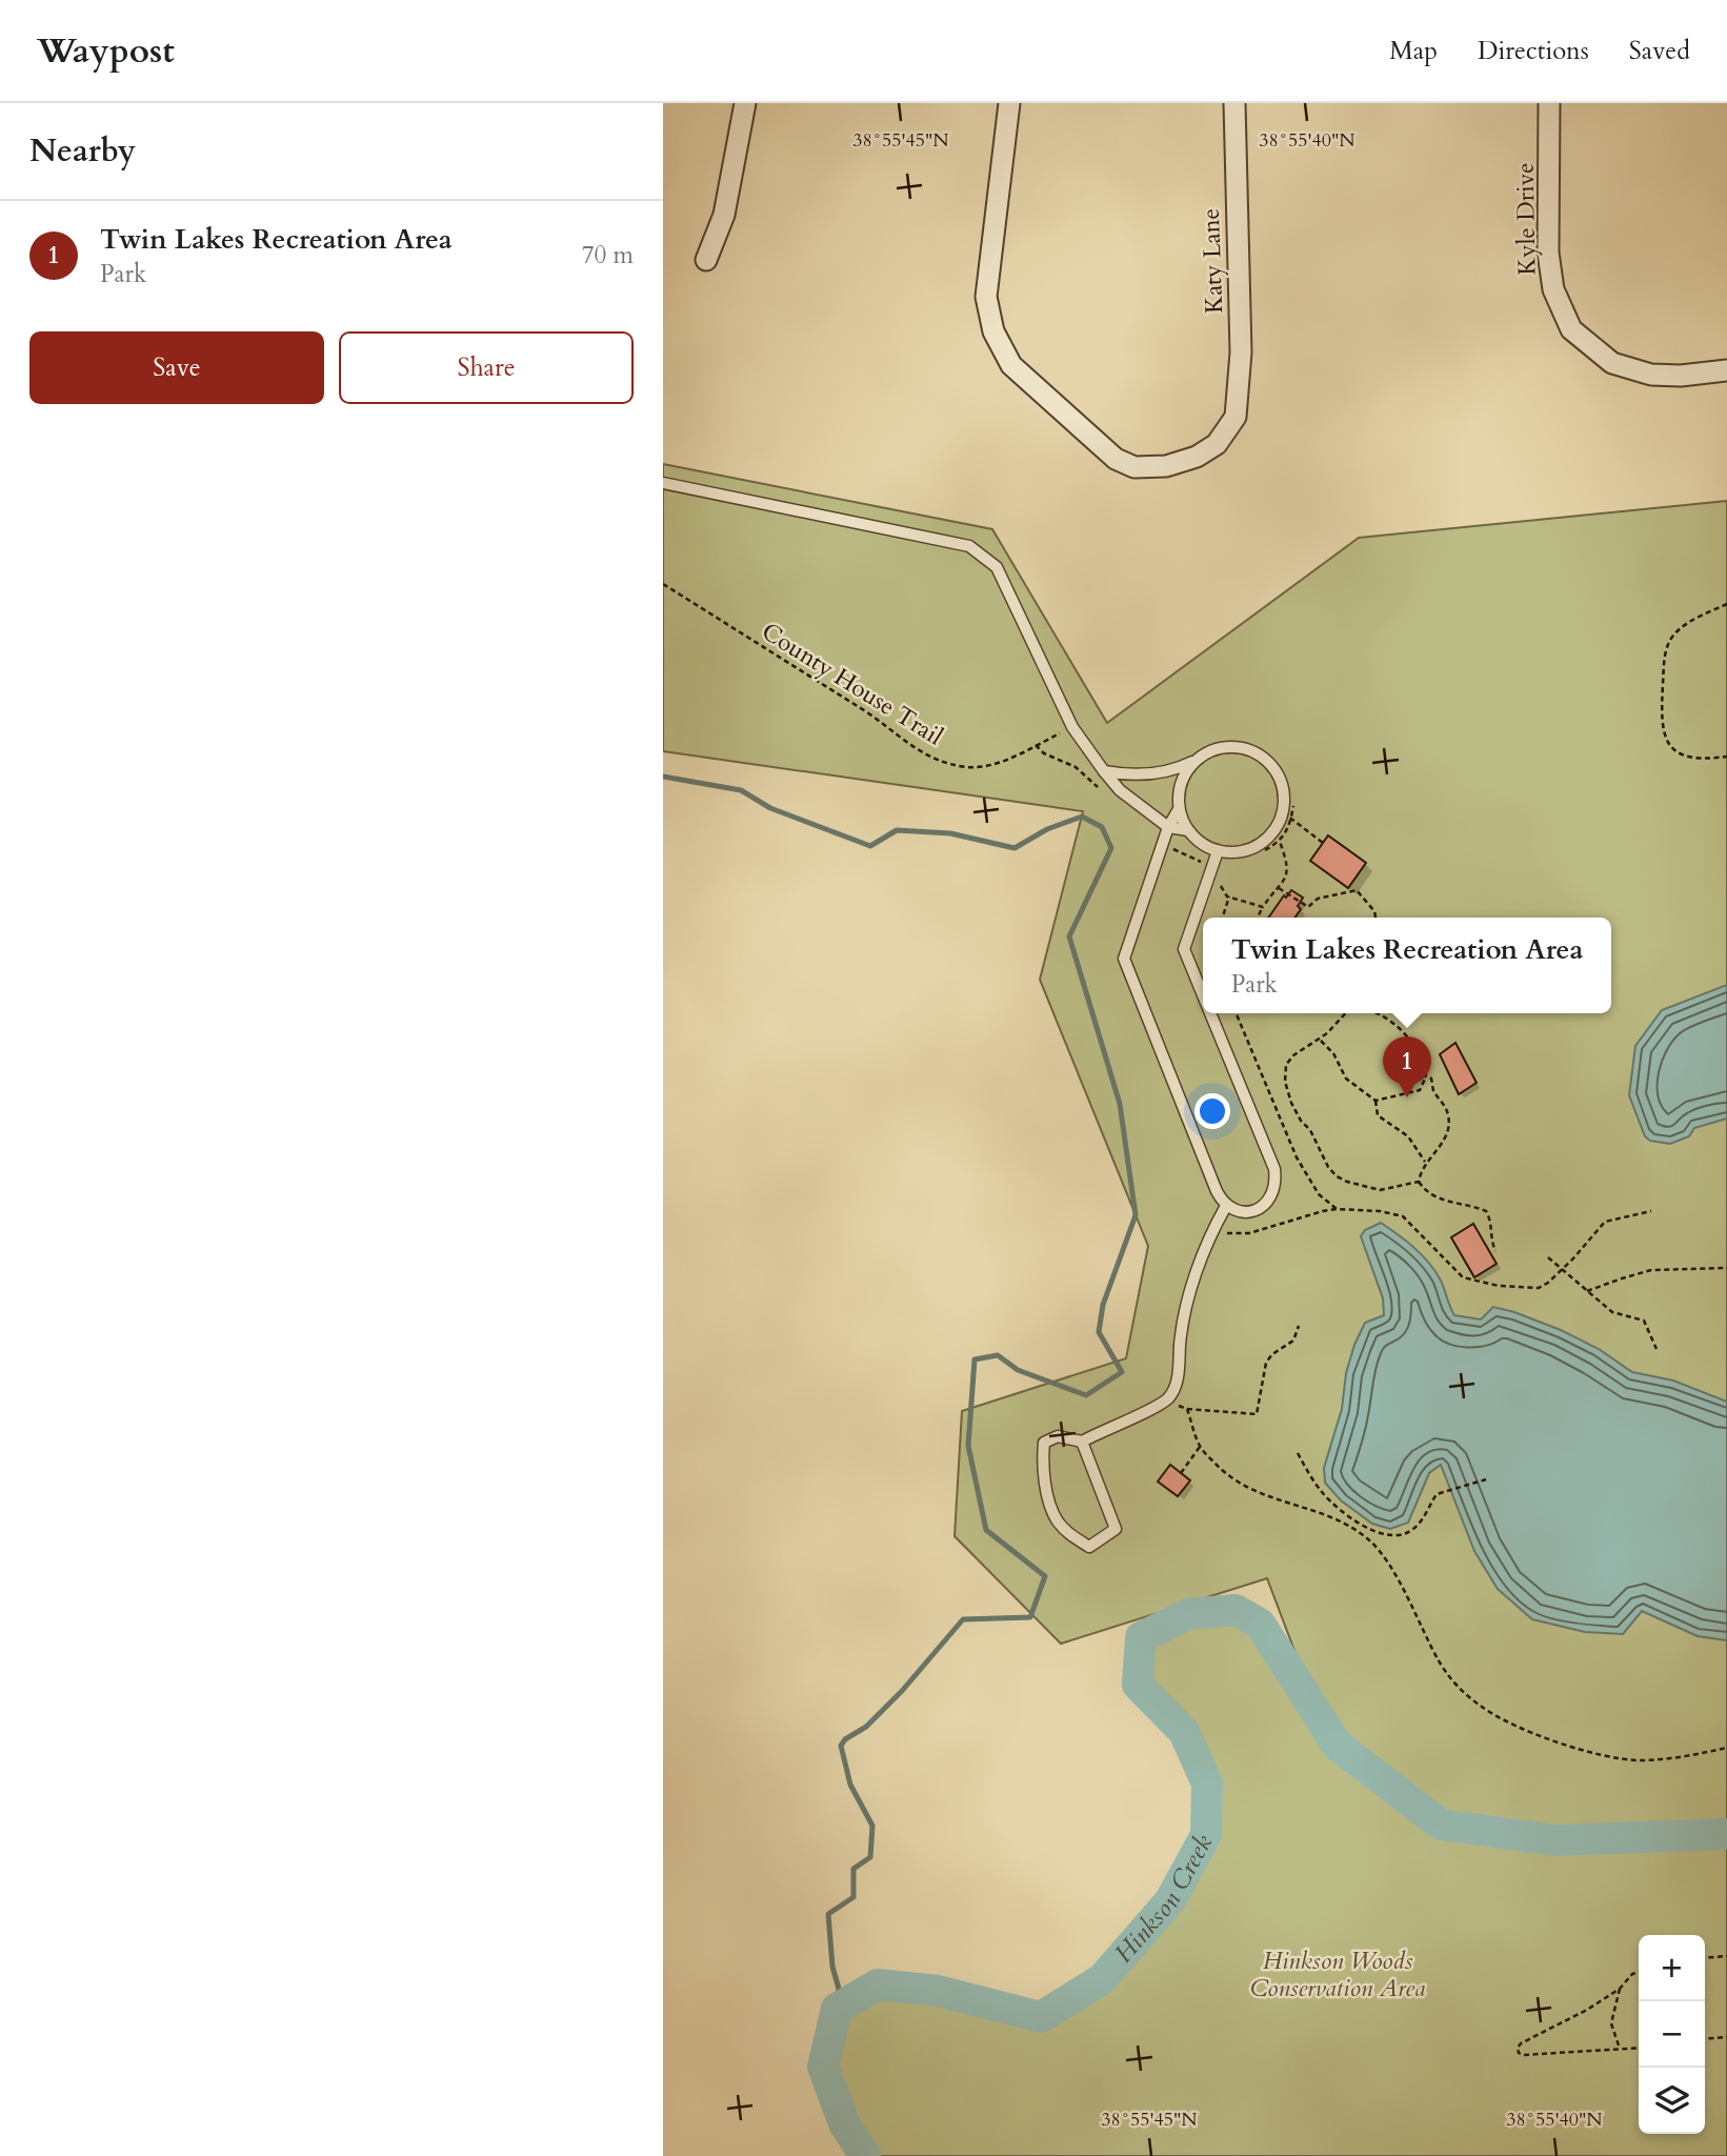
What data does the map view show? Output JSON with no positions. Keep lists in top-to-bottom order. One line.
{"streets":{"street":["Kyle Drive","Katy Lane"],"path":["County House Trail"]},"water":["Hinkson Creek"],"parks":["Hinkson Woods Conservation Area"],"page":{"header":"Waypost","nav":["Map","Directions","Saved"],"heading":"Nearby","list":[{"mark":"1","name":"Twin Lakes Recreation Area","note":"Park","value":"70 m"}],"buttons":["Save","Share"],"popup":["Twin Lakes Recreation Area","Park"],"pins":"1","map_buttons":["+","−"]},"coordinates":["38°55'45\"N","38°55'40\"N"]}
